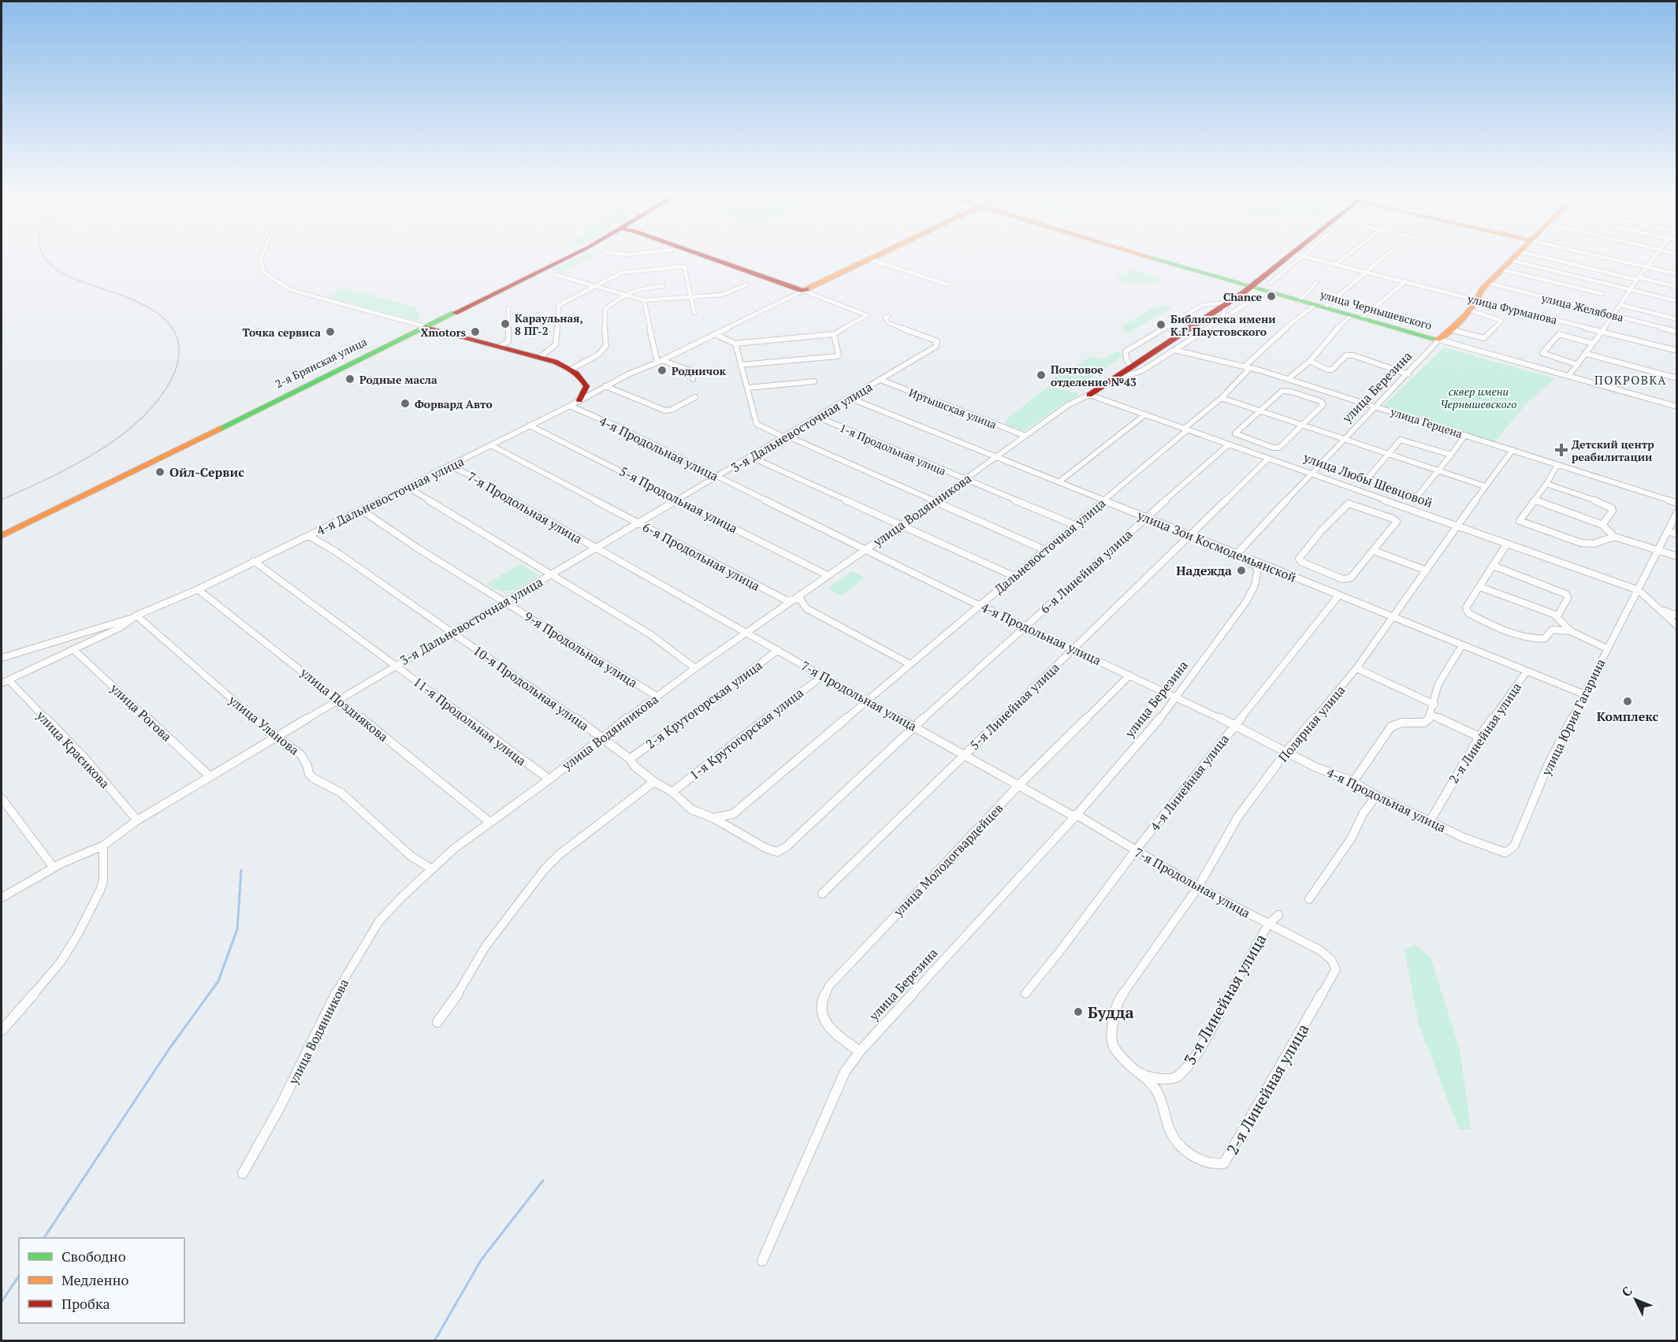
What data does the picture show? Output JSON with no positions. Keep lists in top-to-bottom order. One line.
{"streets":{"main road":["улица Чернышевского","2-я Брянская улица","улица Березина"],"street":["улица Желябова","улица Фурманова","Иртышская улица","улица Герцена","3-я Дальневосточная улица","4-я Продольная улица","1-я Продольная улица","улица Любы Шевцовой","4-я Дальневосточная улица","5-я Продольная улица","7-я Продольная улица","улица Водянникова","Дальневосточная улица","улица Зои Космодемьянской","6-я Продольная улица","6-я Линейная улица","9-я Продольная улица","10-я Продольная улица","улица Позднякова","2-я Крутогорская улица","5-я Линейная улица","улица Рогова","улица Юрия Гагарина","11-я Продольная улица","Полярная улица","улица Уланова","2-я Линейная улица","1-я Крутогорская улица","улица Красикова","4-я Линейная улица","улица Молодогвардейцев","3-я Линейная улица"]},"crossings":[["улица Желябова","улица Березина"],["улица Фурманова","улица Березина"],["улица Чернышевского","улица Березина"],["улица Чернышевского","Дальневосточная улица"],["улица Березина","улица Герцена"],["улица Березина","4-я Продольная улица"],["улица Березина","улица Любы Шевцовой"],["улица Березина","7-я Продольная улица"],["улица Березина","улица Зои Космодемьянской"],["улица Березина","улица Молодогвардейцев"],["Иртышская улица","3-я Дальневосточная улица"],["Иртышская улица","улица Водянникова"],["улица Герцена","Дальневосточная улица"],["улица Герцена","Полярная улица"],["3-я Дальневосточная улица","4-я Продольная улица"],["3-я Дальневосточная улица","1-я Продольная улица"],["3-я Дальневосточная улица","5-я Продольная улица"],["3-я Дальневосточная улица","7-я Продольная улица"],["3-я Дальневосточная улица","улица Зои Космодемьянской"],["3-я Дальневосточная улица","6-я Продольная улица"],["3-я Дальневосточная улица","9-я Продольная улица"],["3-я Дальневосточная улица","10-я Продольная улица"],["3-я Дальневосточная улица","улица Позднякова"],["3-я Дальневосточная улица","улица Рогова"],["3-я Дальневосточная улица","11-я Продольная улица"],["3-я Дальневосточная улица","улица Уланова"],["3-я Дальневосточная улица","улица Красикова"],["4-я Продольная улица","4-я Дальневосточная улица"],["4-я Продольная улица","улица Водянникова"],["4-я Продольная улица","Дальневосточная улица"],["4-я Продольная улица","6-я Линейная улица"],["4-я Продольная улица","5-я Линейная улица"],["4-я Продольная улица","улица Юрия Гагарина"],["4-я Продольная улица","Полярная улица"],["4-я Продольная улица","2-я Линейная улица"],["4-я Продольная улица","4-я Линейная улица"],["4-я Продольная улица","улица Молодогвардейцев"],["1-я Продольная улица","улица Водянникова"],["1-я Продольная улица","Дальневосточная улица"],["улица Любы Шевцовой","улица Водянникова"],["улица Любы Шевцовой","Дальневосточная улица"],["улица Любы Шевцовой","6-я Линейная улица"],["улица Любы Шевцовой","5-я Линейная улица"],["улица Любы Шевцовой","улица Юрия Гагарина"],["улица Любы Шевцовой","Полярная улица"],["4-я Дальневосточная улица","5-я Продольная улица"],["4-я Дальневосточная улица","7-я Продольная улица"],["4-я Дальневосточная улица","6-я Продольная улица"],["4-я Дальневосточная улица","9-я Продольная улица"],["4-я Дальневосточная улица","10-я Продольная улица"],["4-я Дальневосточная улица","улица Позднякова"],["4-я Дальневосточная улица","улица Рогова"],["4-я Дальневосточная улица","11-я Продольная улица"],["4-я Дальневосточная улица","улица Уланова"],["4-я Дальневосточная улица","улица Красикова"],["5-я Продольная улица","улица Водянникова"],["7-я Продольная улица","улица Водянникова"],["7-я Продольная улица","Дальневосточная улица"],["7-я Продольная улица","6-я Линейная улица"],["7-я Продольная улица","2-я Крутогорская улица"],["7-я Продольная улица","5-я Линейная улица"],["7-я Продольная улица","Полярная улица"],["7-я Продольная улица","2-я Линейная улица"],["7-я Продольная улица","1-я Крутогорская улица"],["7-я Продольная улица","4-я Линейная улица"],["7-я Продольная улица","улица Молодогвардейцев"],["7-я Продольная улица","3-я Линейная улица"],["улица Водянникова","улица Зои Космодемьянской"],["улица Водянникова","6-я Продольная улица"],["улица Водянникова","9-я Продольная улица"],["улица Водянникова","10-я Продольная улица"],["улица Водянникова","улица Позднякова"],["улица Водянникова","11-я Продольная улица"],["улица Водянникова","улица Уланова"],["Дальневосточная улица","улица Зои Космодемьянской"],["Дальневосточная улица","6-я Продольная улица"],["Дальневосточная улица","10-я Продольная улица"],["улица Зои Космодемьянской","6-я Линейная улица"],["улица Зои Космодемьянской","5-я Линейная улица"],["улица Зои Космодемьянской","улица Юрия Гагарина"],["улица Зои Космодемьянской","Полярная улица"],["улица Зои Космодемьянской","2-я Линейная улица"],["улица Зои Космодемьянской","4-я Линейная улица"],["6-я Линейная улица","10-я Продольная улица"],["10-я Продольная улица","2-я Крутогорская улица"],["10-я Продольная улица","1-я Крутогорская улица"],["Полярная улица","3-я Линейная улица"],["2-я Линейная улица","3-я Линейная улица"]],"districts":["ПОКРОВКА"],"parks":["сквер имени Чернышевского"],"places":{"other":["Chance","Караульная, 8 ПГ-2","Библиотека имени К.Г. Паустовского","Точка сервиса","Xmotors","Родничок","Почтовое отделение №43","Родные масла","Форвард Авто","Ойл-Сервис","Надежда","Комплекс","Будда"],"health":["Детский центр реабилитации"]},"legend":["Свободно","Медленно","Пробка"],"north":"top left"}
